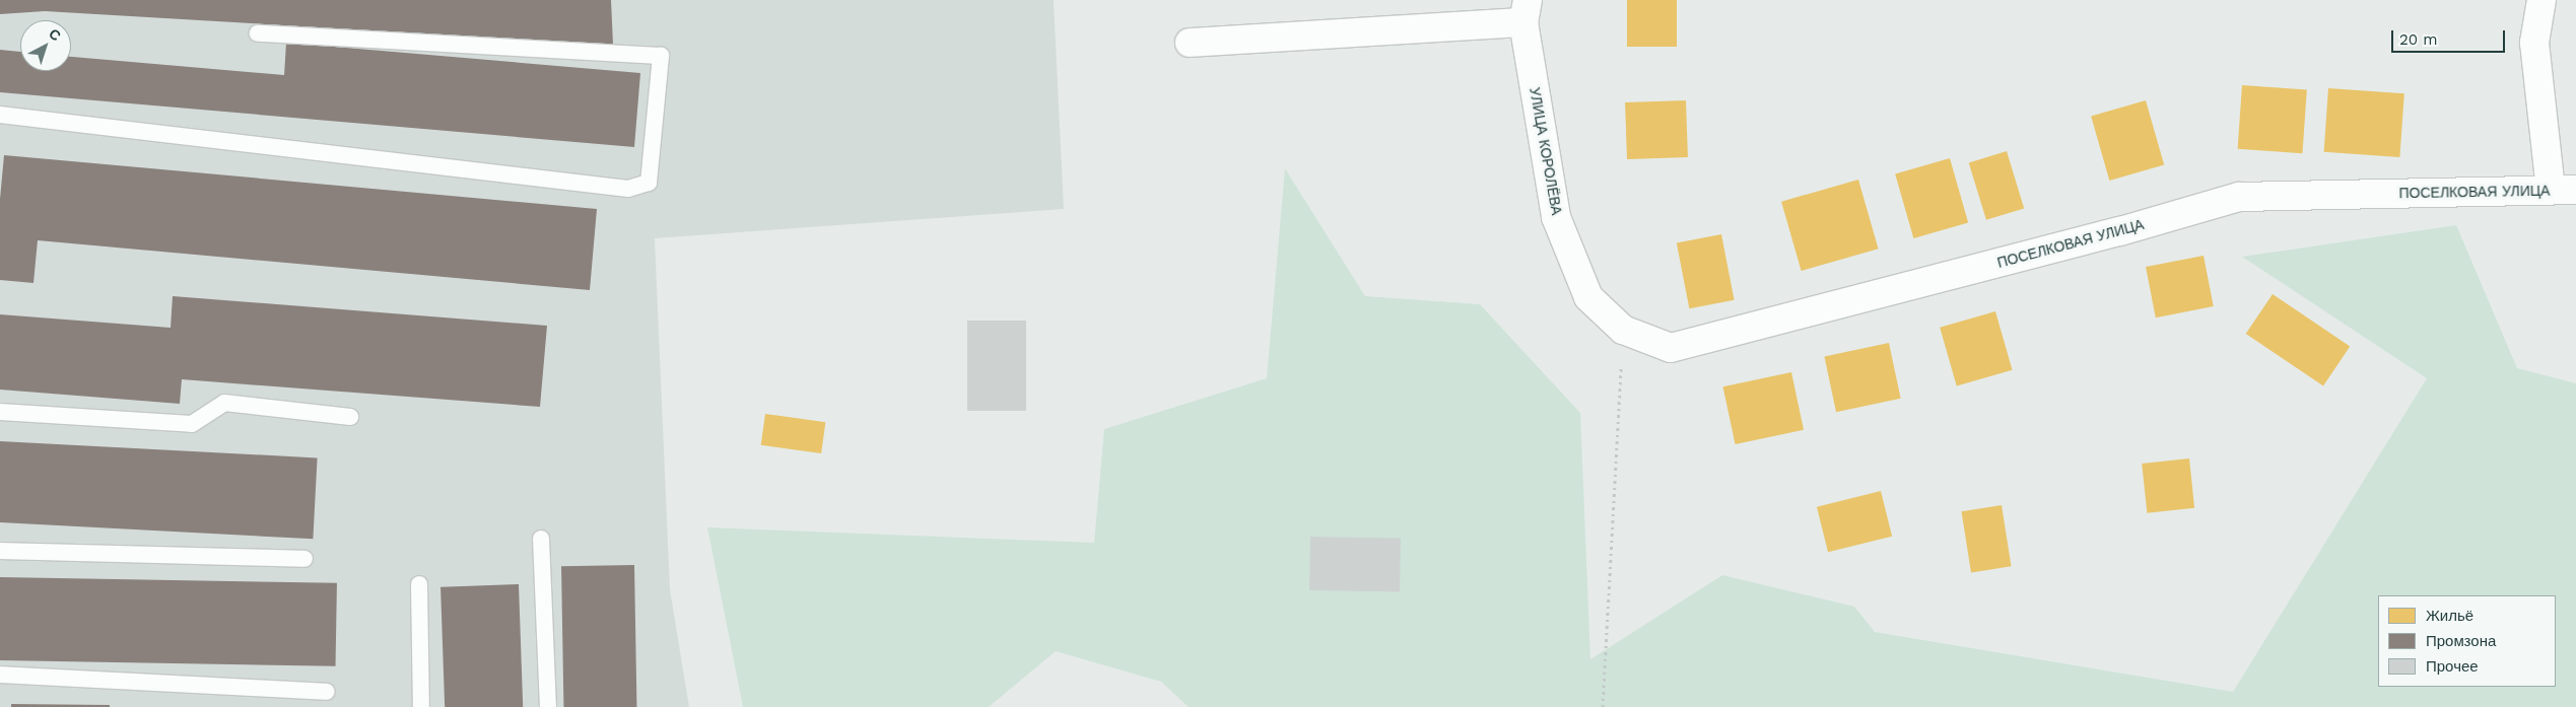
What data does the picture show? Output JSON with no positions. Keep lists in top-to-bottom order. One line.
{"streets":{"street":["УЛИЦА КОРОЛЁВА","ПОСЕЛКОВАЯ УЛИЦА"]},"crossings":[["УЛИЦА КОРОЛЁВА","ПОСЕЛКОВАЯ УЛИЦА"]],"legend":["Жильё","Промзона","Прочее"],"scale_bar":"20 m","north":"top right"}
